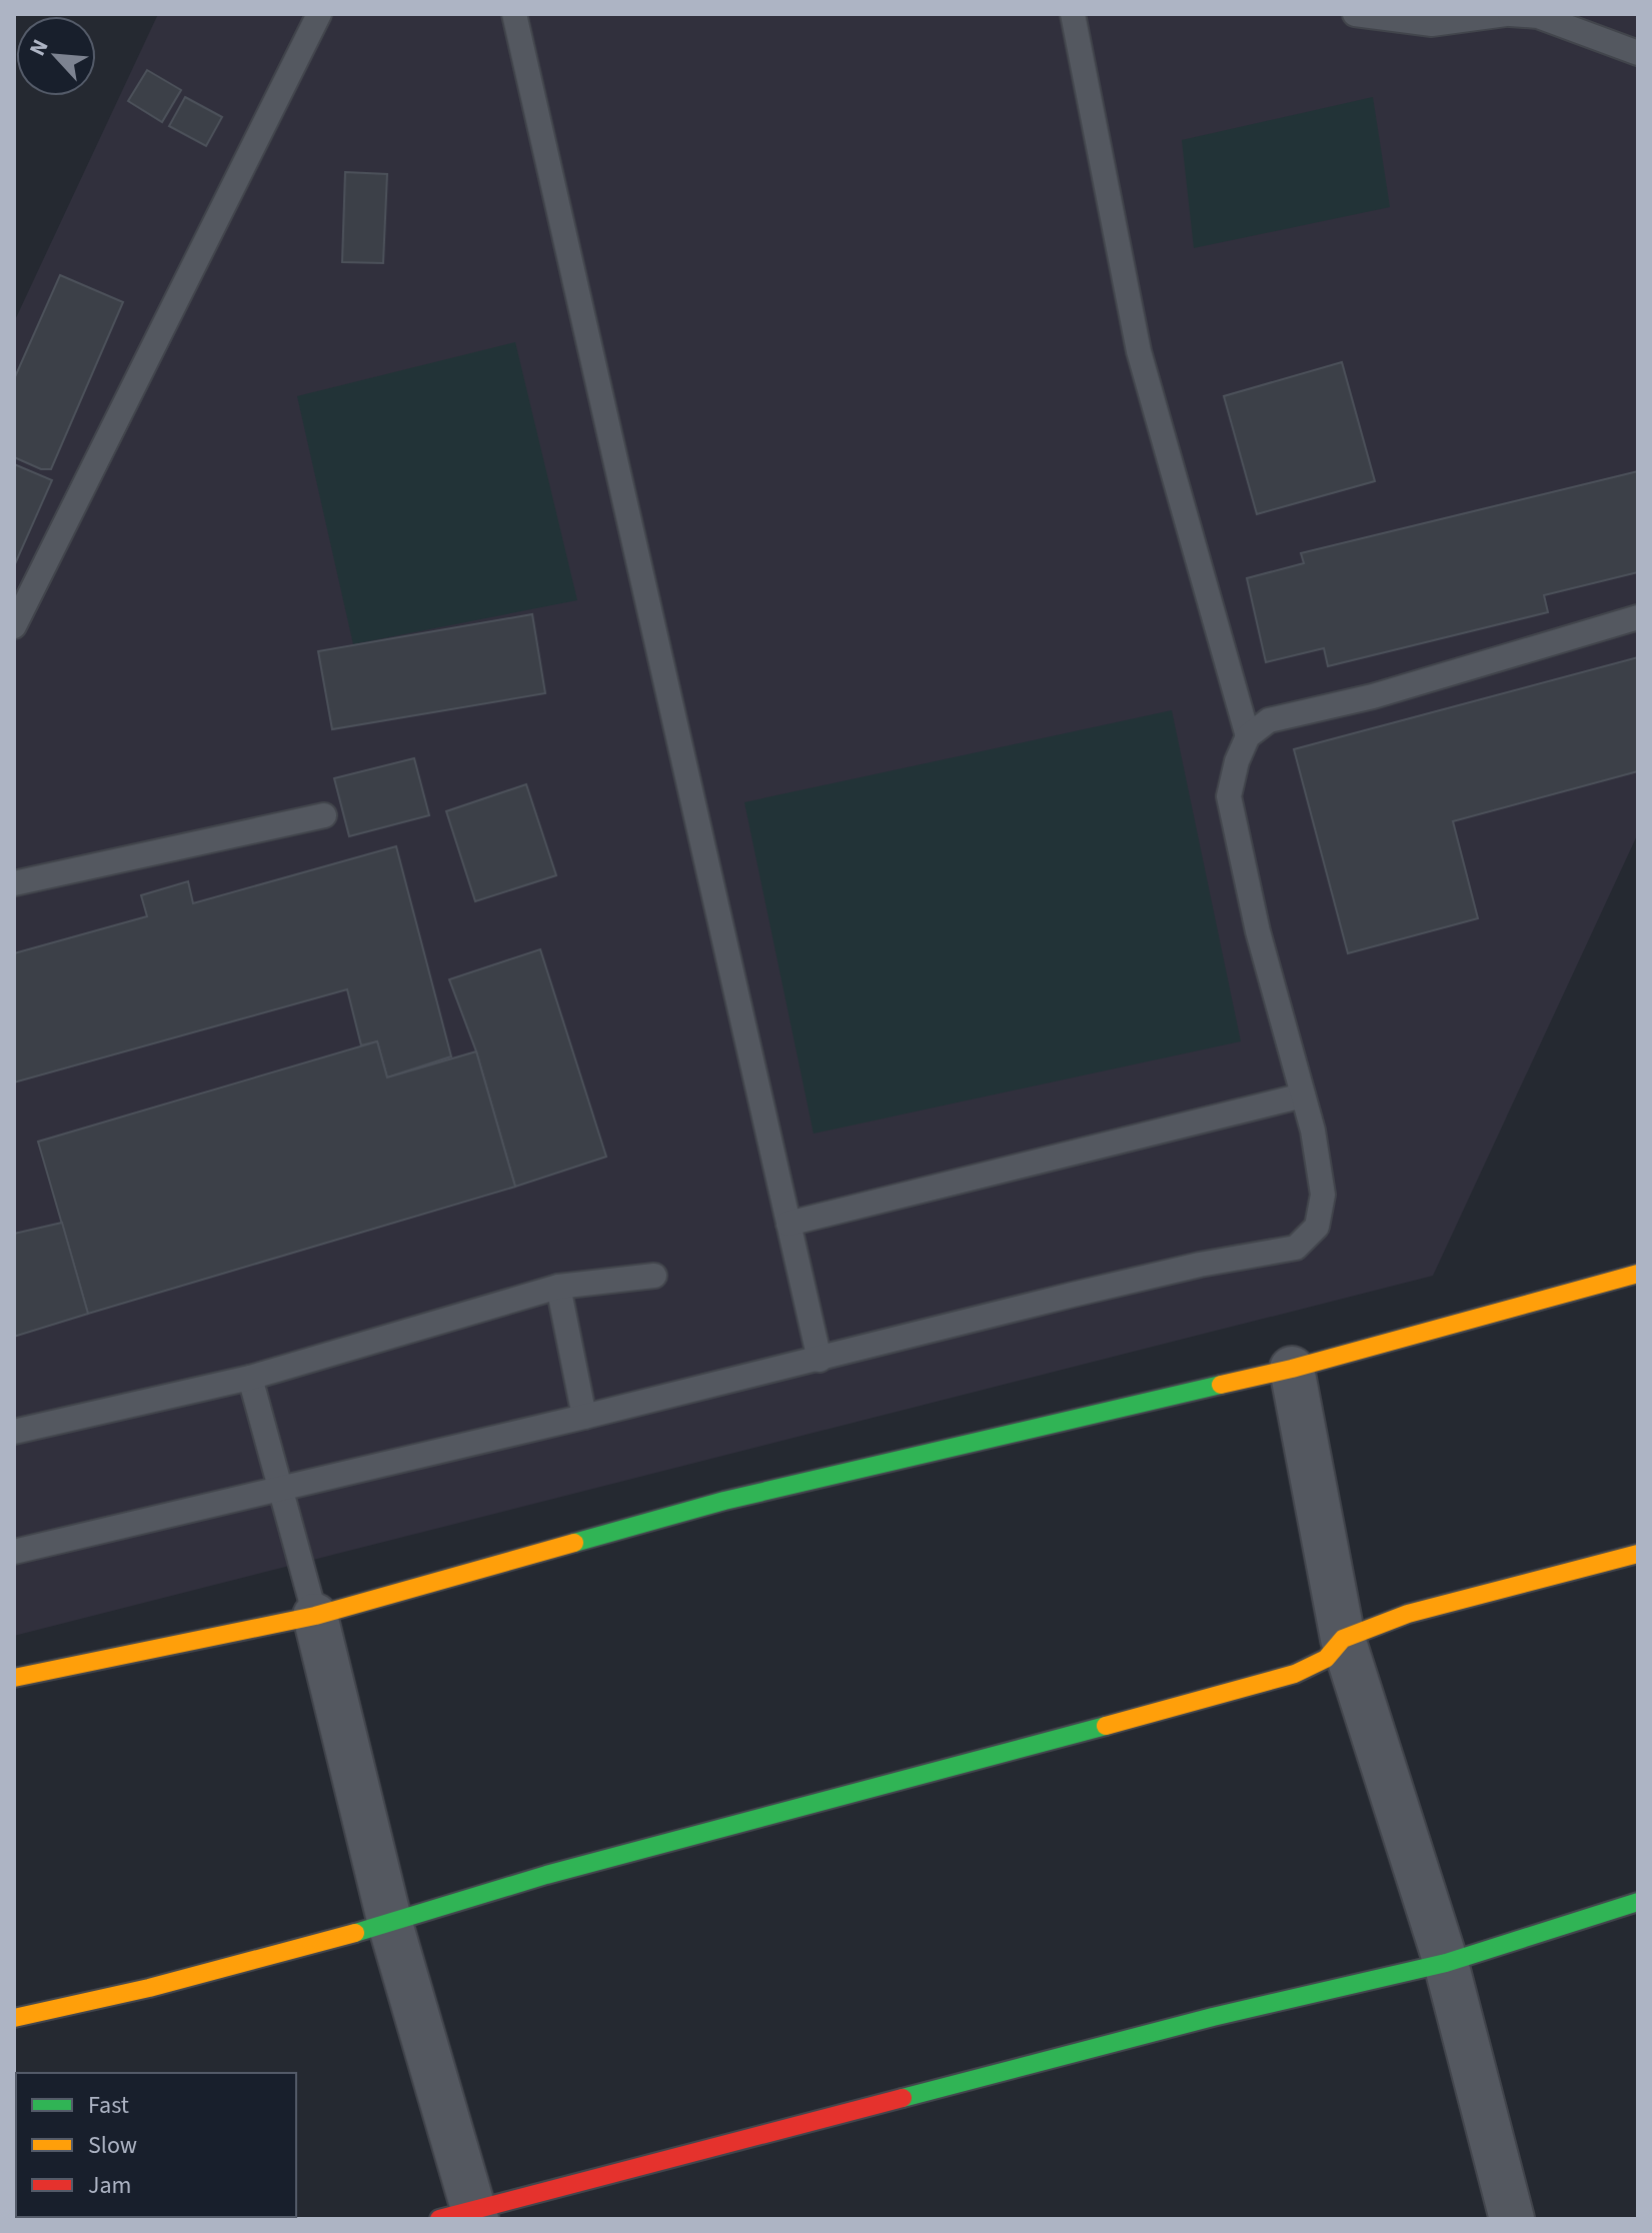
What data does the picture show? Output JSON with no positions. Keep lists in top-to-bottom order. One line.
{"legend":["Fast","Slow","Jam"],"north":"top left"}
